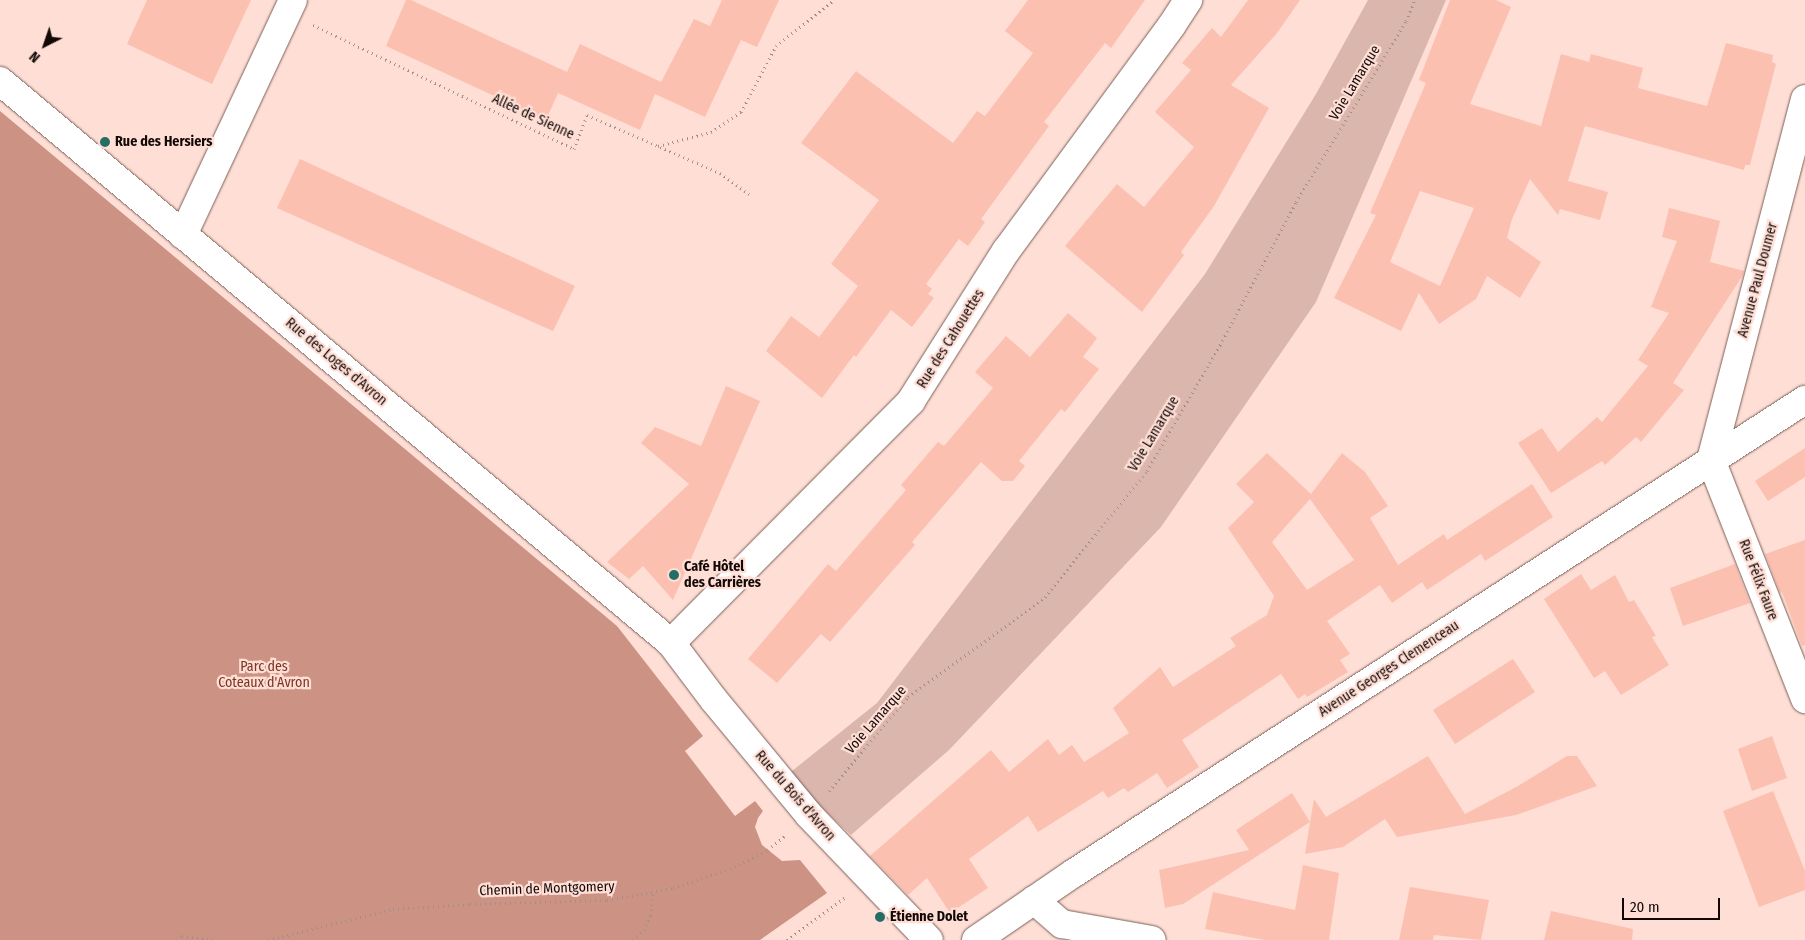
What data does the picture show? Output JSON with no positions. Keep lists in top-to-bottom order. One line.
{"streets":{"street":["Avenue Paul Doumer","Rue des Cahouettes","Rue des Loges d'Avron","Rue Félix Faure","Avenue Georges Clemenceau","Rue du Bois d'Avron"],"path":["Voie Lamarque","Allée de Sienne","Chemin de Montgomery"]},"crossings":[["Voie Lamarque","Rue du Bois d'Avron"],["Voie Lamarque","Chemin de Montgomery"],["Avenue Paul Doumer","Rue Félix Faure"],["Avenue Paul Doumer","Avenue Georges Clemenceau"],["Rue des Cahouettes","Rue des Loges d'Avron"],["Rue des Cahouettes","Rue du Bois d'Avron"],["Rue des Loges d'Avron","Rue du Bois d'Avron"],["Rue Félix Faure","Avenue Georges Clemenceau"],["Rue du Bois d'Avron","Chemin de Montgomery"]],"parks":["Parc des Coteaux d'Avron"],"places":["Rue des Hersiers","Café Hôtel des Carrières","Étienne Dolet"],"scale_bar":"20 m","north":"bottom left"}
